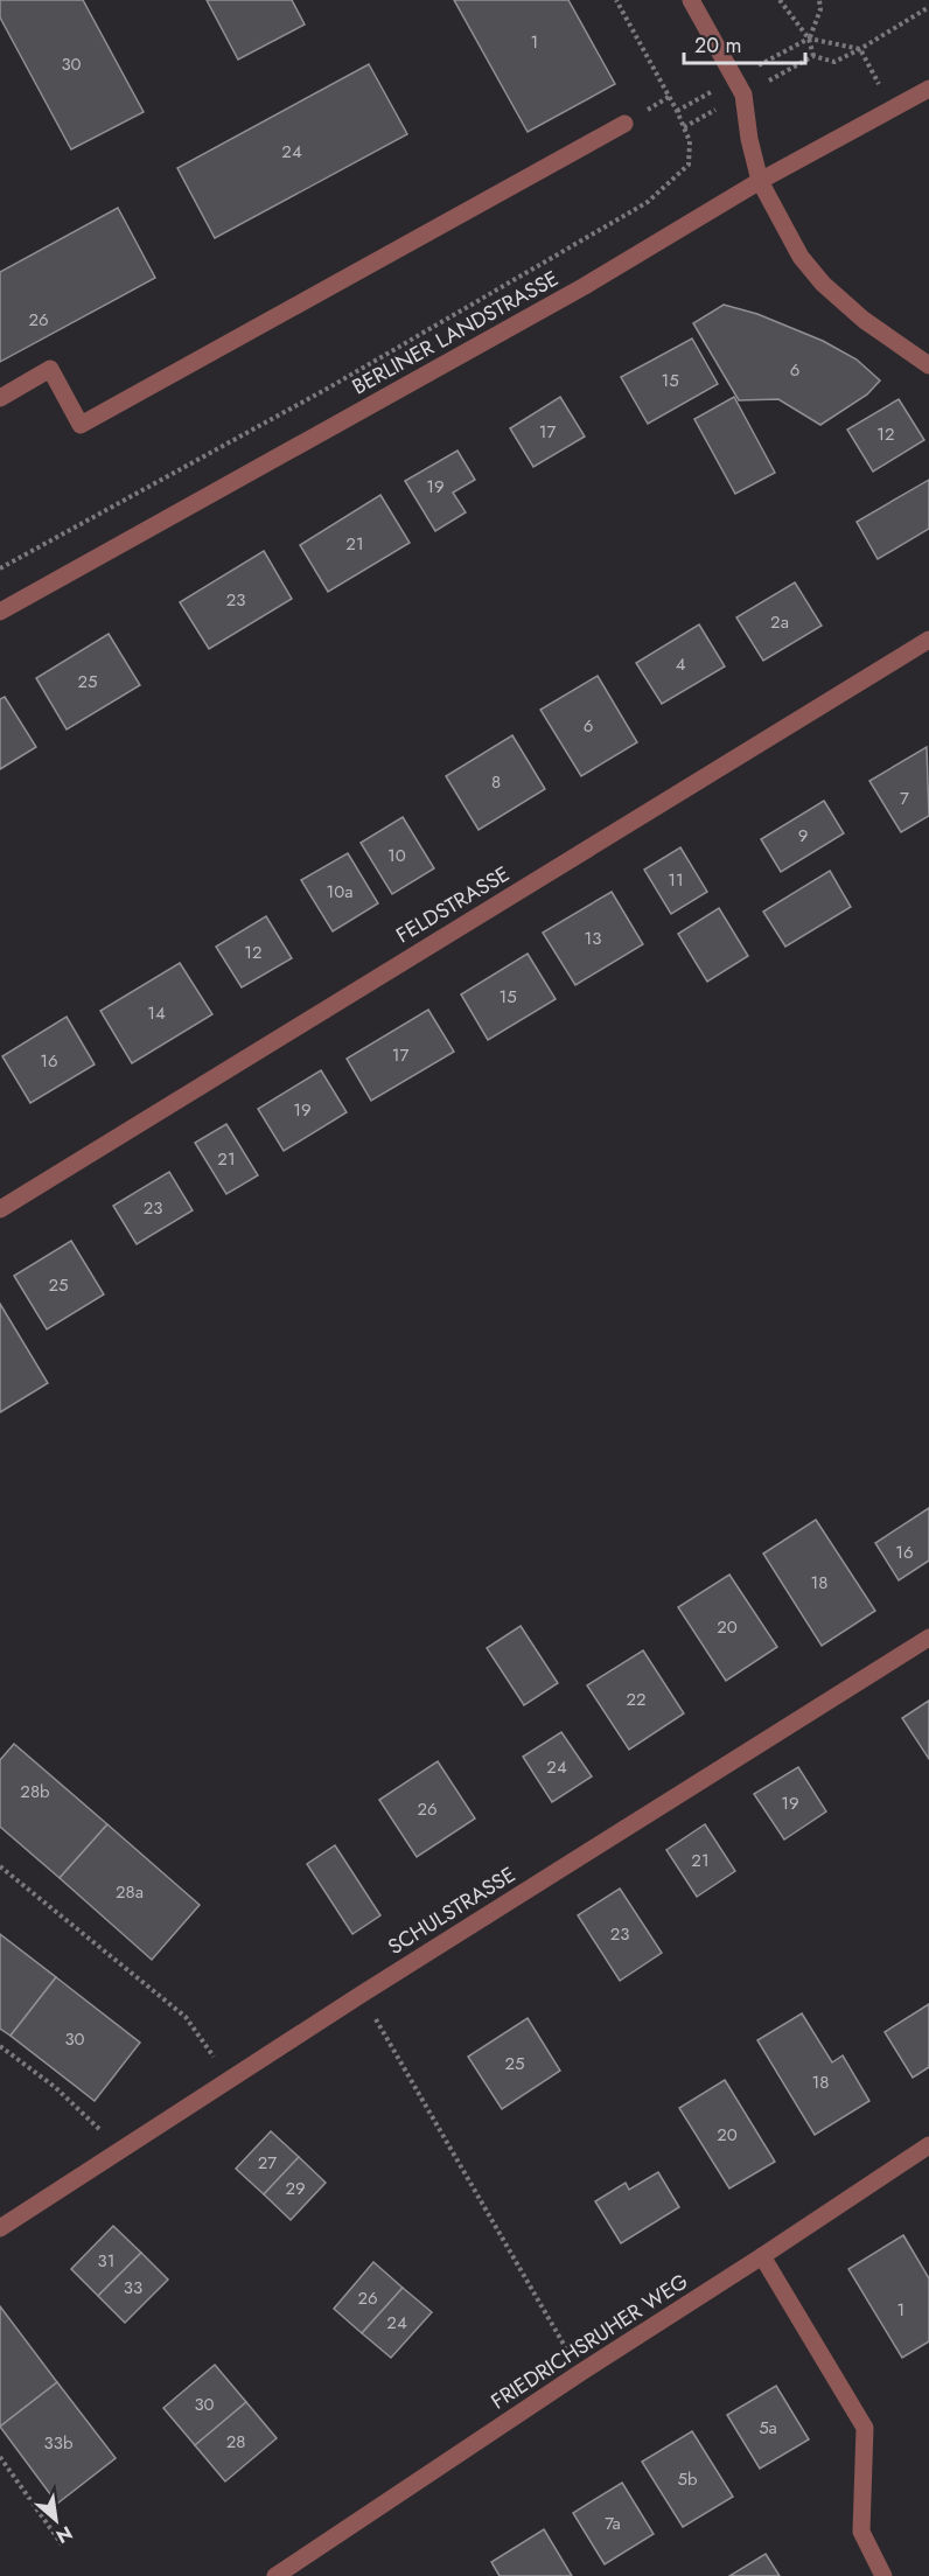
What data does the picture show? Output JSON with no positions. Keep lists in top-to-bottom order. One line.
{"streets":{"street":["BERLINER LANDSTRASSE","FELDSTRASSE","SCHULSTRASSE","FRIEDRICHSRUHER WEG"]},"house_numbers":["1","30","24","26","6","15","17","12","19","21","23","2a","4","25","6","8","7","9","10","11","10a","13","12","15","14","17","16","19","21","23","25","16","18","20","22","24","28b","19","26","21","28a","23","30","25","18","20","27","29","31","33","26","1","24","30","5a","28","33b","5b","7a"],"scale_bar":"20 m","north":"bottom right"}
